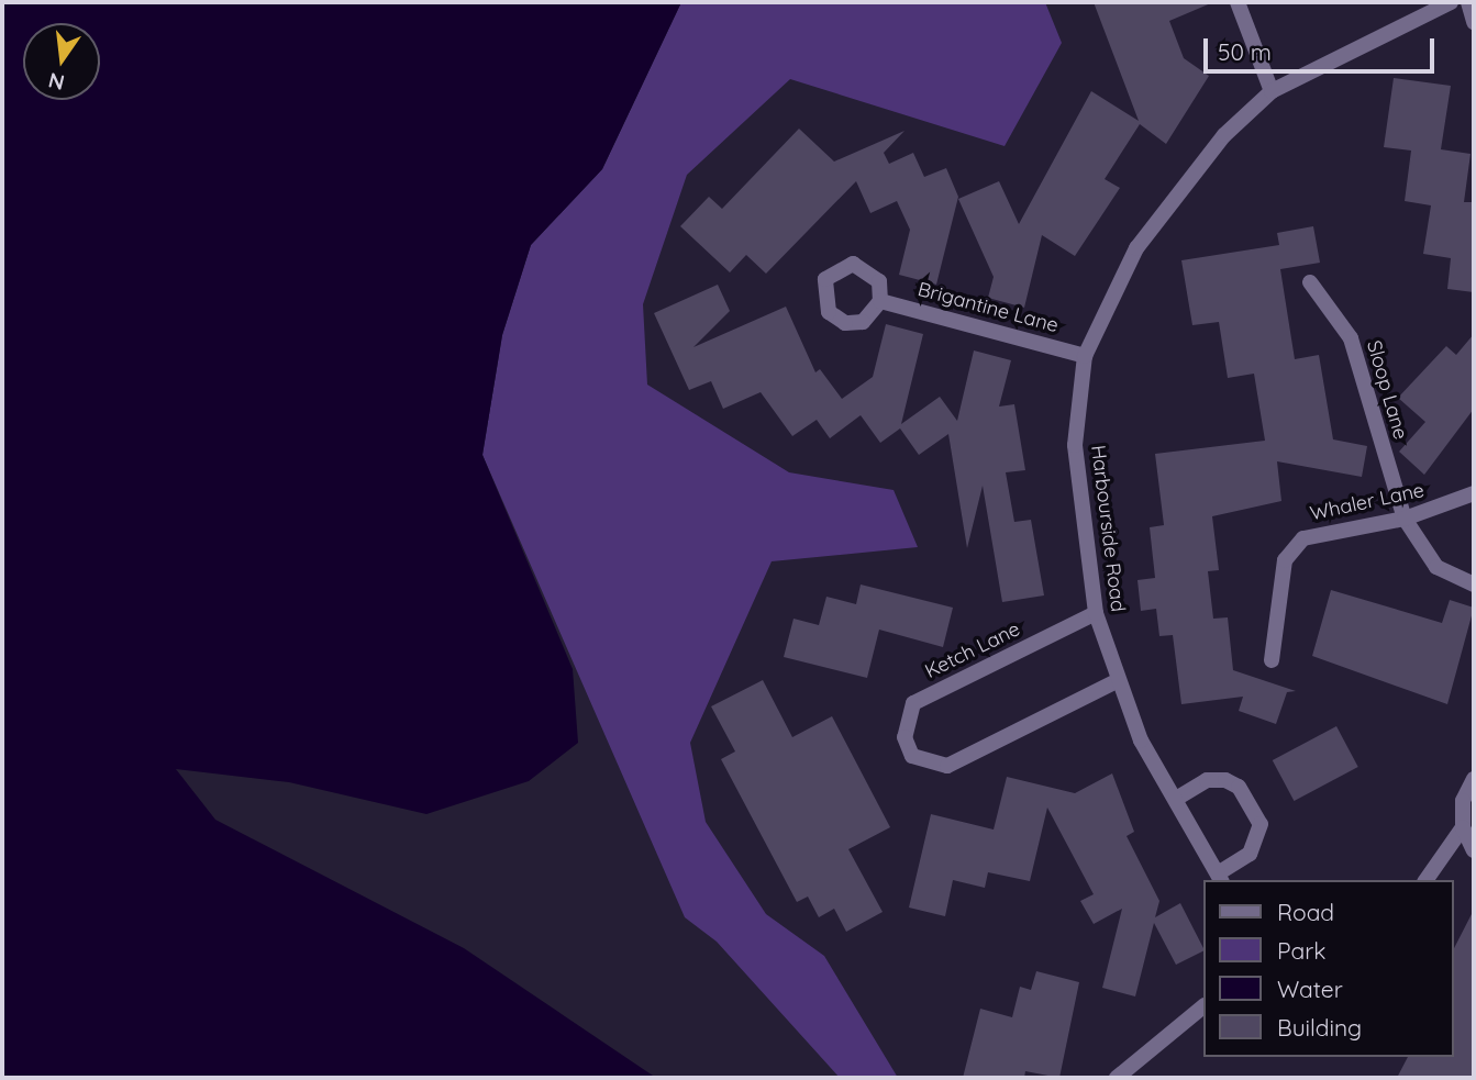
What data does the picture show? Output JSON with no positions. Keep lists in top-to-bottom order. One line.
{"streets":{"street":["Brigantine Lane","Sloop Lane","Whaler Lane","Harbourside Road","Ketch Lane"]},"crossings":[["Brigantine Lane","Harbourside Road"],["Sloop Lane","Whaler Lane"],["Harbourside Road","Ketch Lane"]],"legend":["Road","Park","Water","Building"],"scale_bar":"50 m","north":"bottom"}
